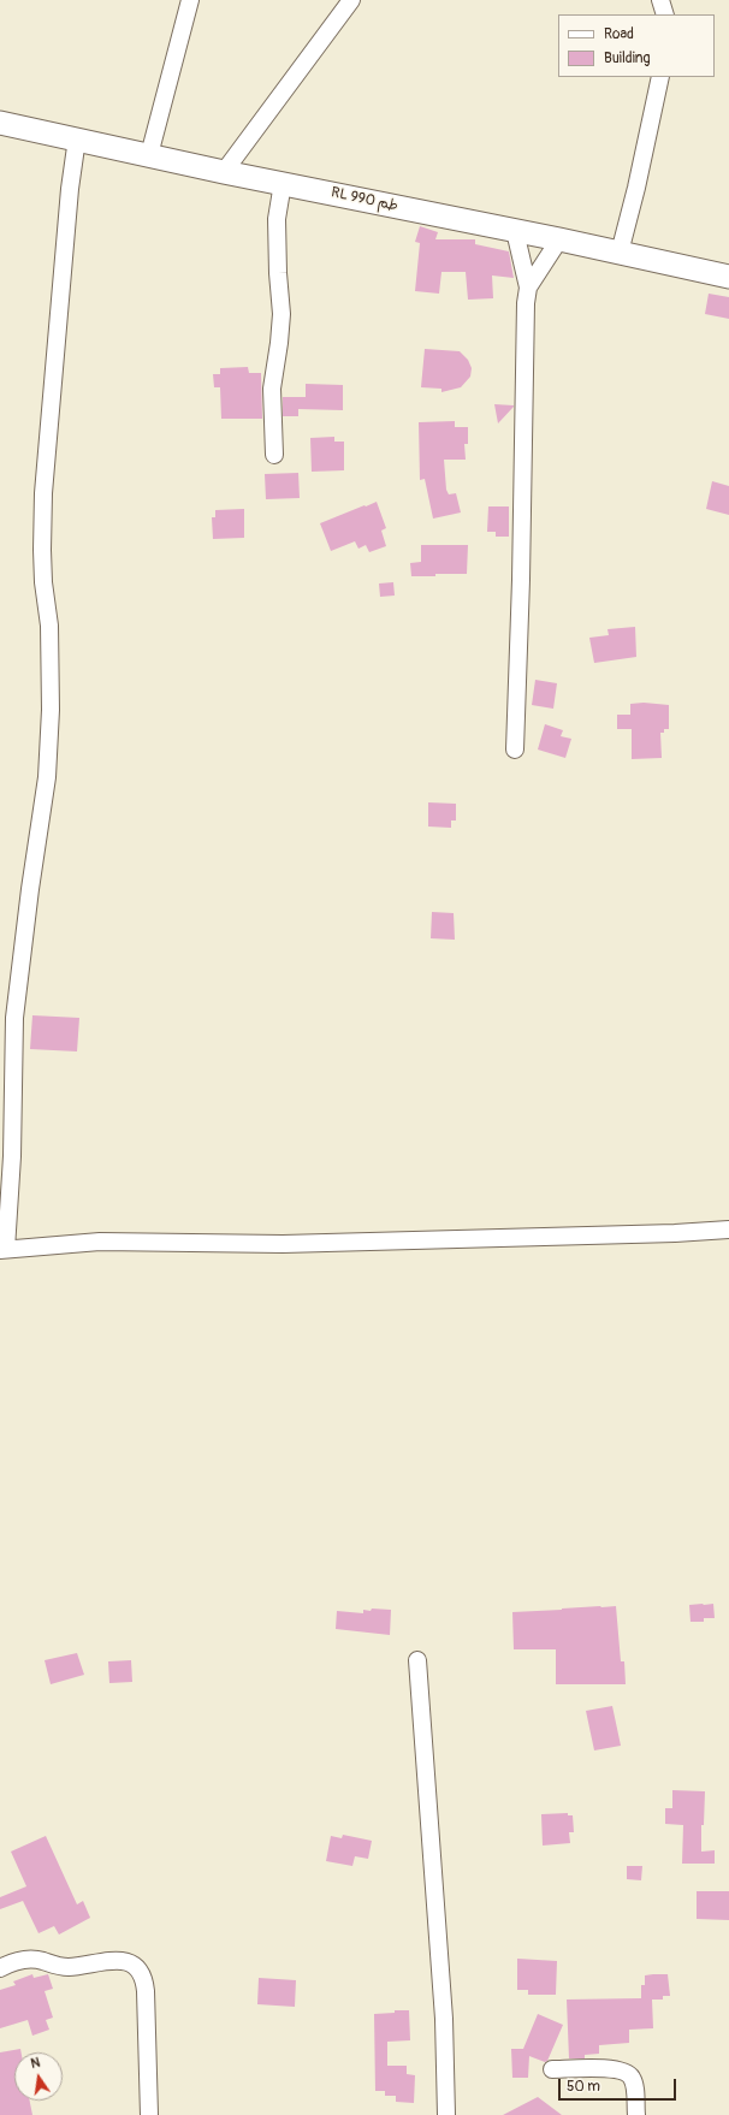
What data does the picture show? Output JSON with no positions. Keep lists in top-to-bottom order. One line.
{"streets":{"street":["RL طم 990"]},"legend":["Road","Building"],"scale_bar":"50 m","north":"top"}
